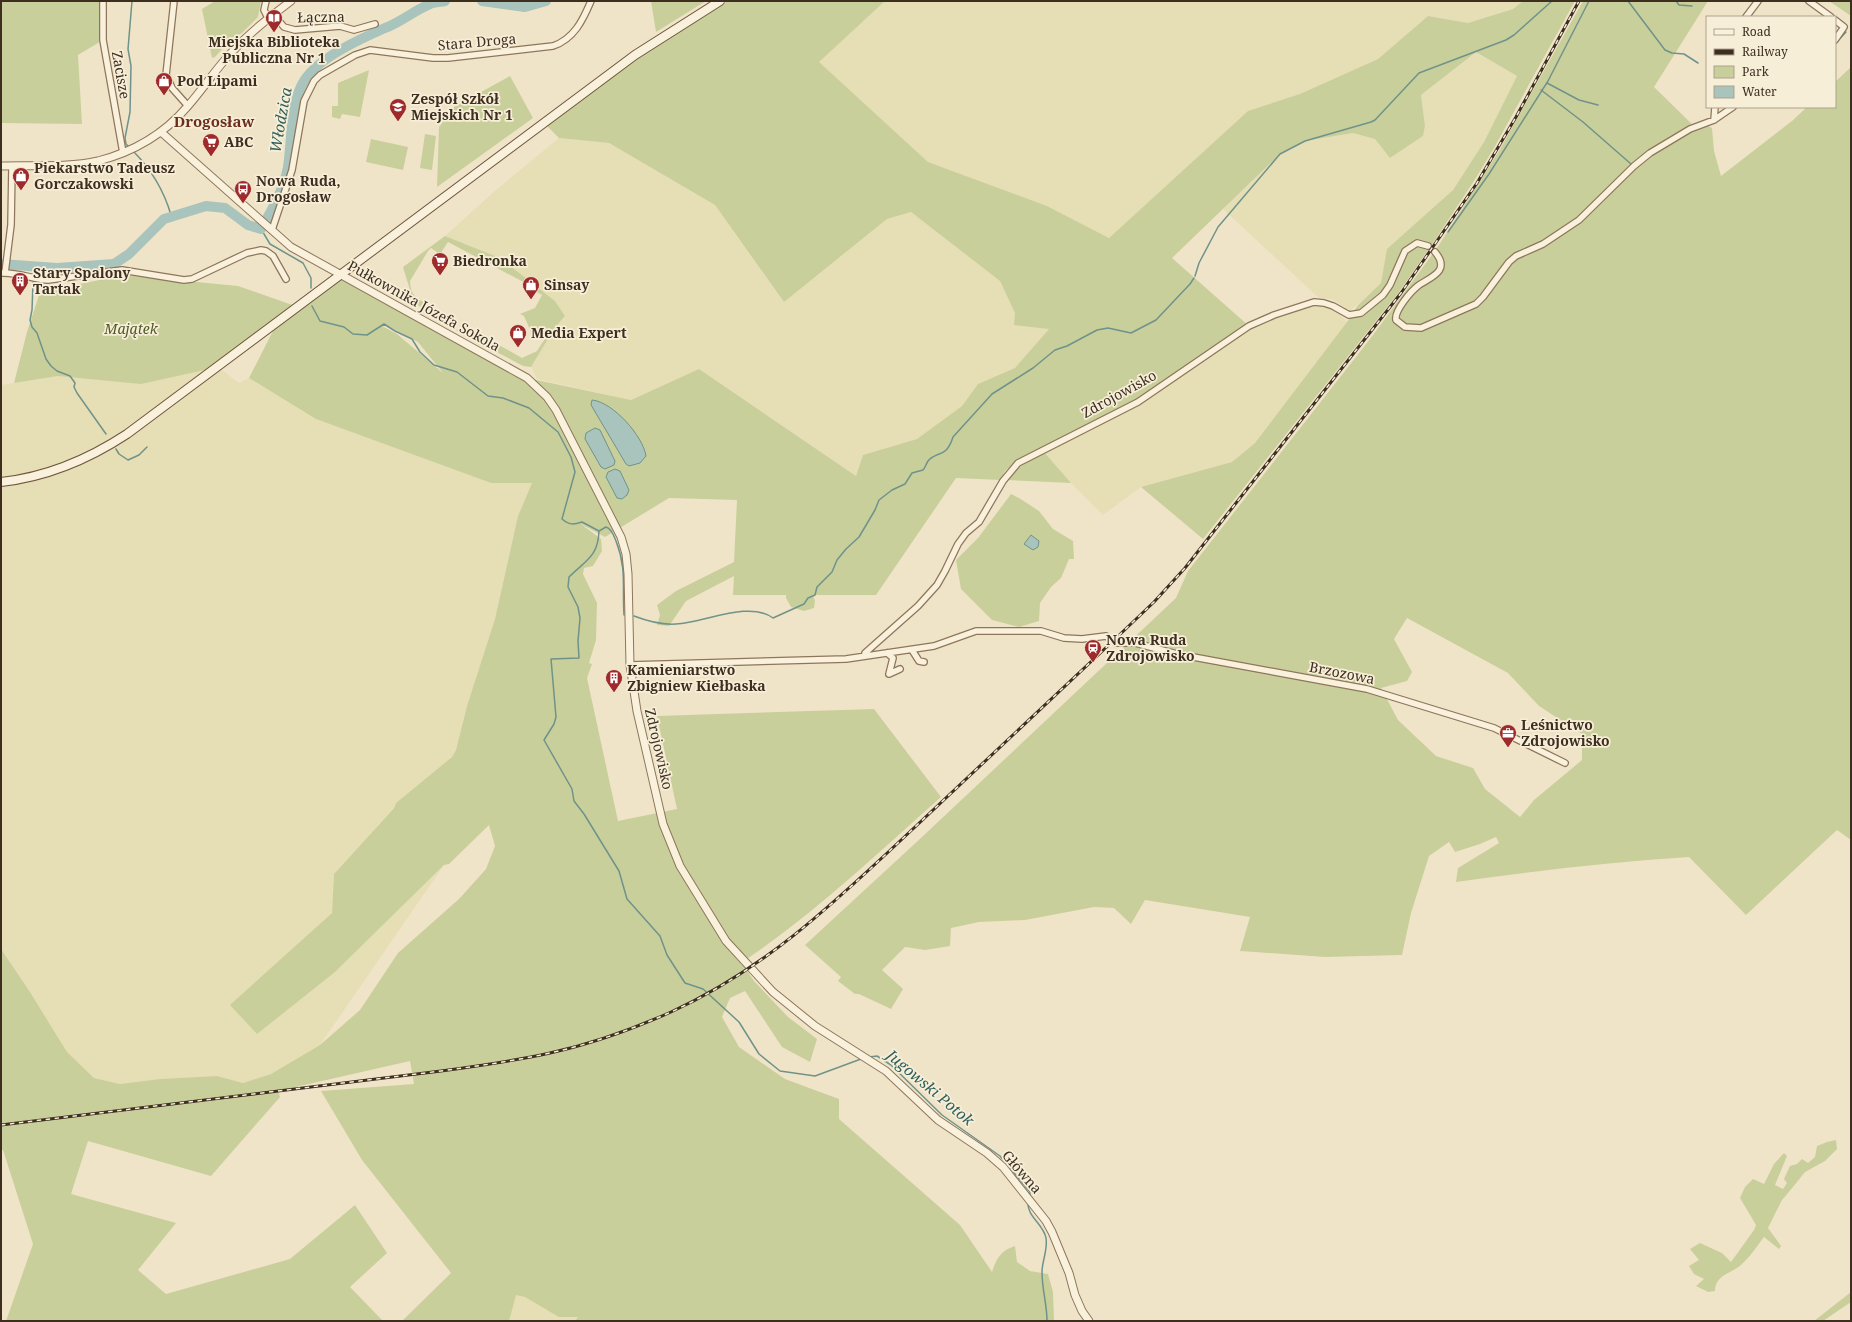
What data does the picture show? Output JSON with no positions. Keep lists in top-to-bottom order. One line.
{"streets":{"street":["Łączna","Stara Droga","Zacisze","Pułkownika Józefa Sokola","Zdrojowisko","Brzozowa","Główna"]},"crossings":[["Stara Droga","Pułkownika Józefa Sokola"],["Pułkownika Józefa Sokola","Zdrojowisko"],["Zdrojowisko","Główna"]],"districts":["Drogosław"],"water":["Włodzica","Jugowski Potok"],"parks":["Majątek"],"places":{"library":["Miejska Biblioteka Publiczna Nr 1"],"shop":["Pod Lipami","Piekarstwo Tadeusz Gorczakowski","Sinsay","Media Expert"],"school or university":["Zespół Szkół Miejskich Nr 1"],"supermarket":["ABC","Biedronka"],"bus stop":["Nowa Ruda, Drogosław"],"building":["Stary Spalony Tartak","Kamieniarstwo Zbigniew Kiełbaska"],"station":["Nowa Ruda Zdrojowisko"],"office":["Leśnictwo Zdrojowisko"]},"legend":["Road","Railway","Park","Water"]}
